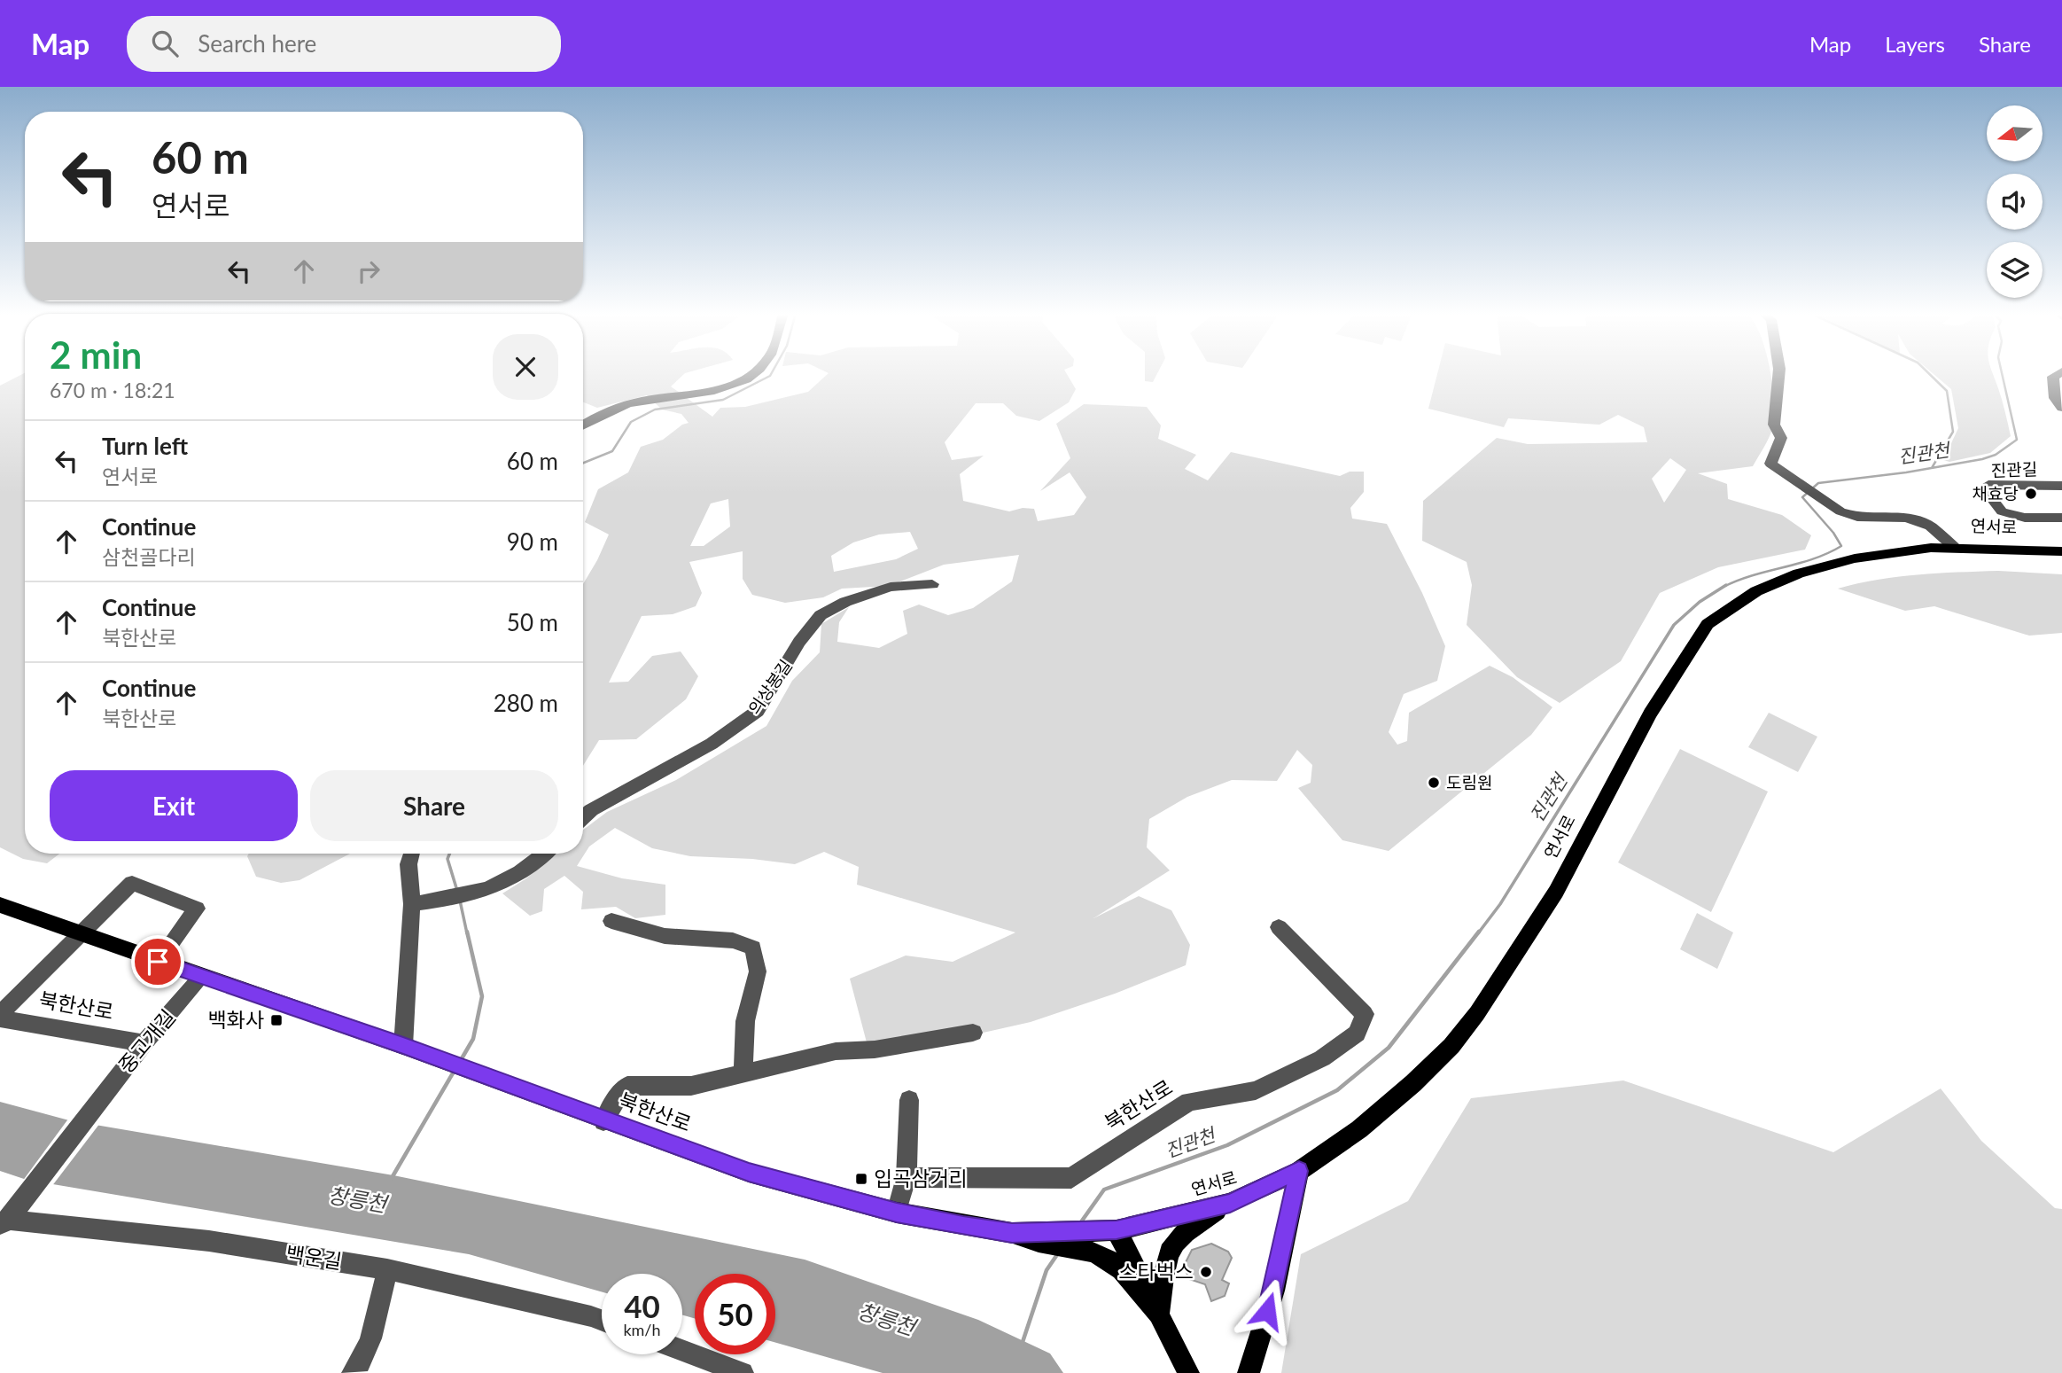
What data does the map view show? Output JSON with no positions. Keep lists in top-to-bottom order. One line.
{"streets":{"main road":["연서로","북한산로"],"street":["진관길","의상봉길","중고개길","백운길"]},"crossings":[["연서로","북한산로"],["북한산로","중고개길"],["중고개길","백운길"]],"water":["진관천","창릉천"],"places":{"other":["채효당","도림원","스타벅스"],"transit":["백화사","입곡삼거리"]},"north":"left","page":{"header":"Map","search":"Search here","nav":["Map","Layers","Share"],"turn":["60 m","연서로"],"heading":["2 min","670 m · 18:21"],"list":[{"name":"Turn left","note":"연서로","value":"60 m"},{"name":"Continue","note":"삼천골다리","value":"90 m"},{"name":"Continue","note":"북한산로","value":"50 m"},{"name":"Continue","note":"북한산로","value":"280 m"}],"buttons":["Exit","Share"],"speed":"40 km/h","limit":"50"}}
